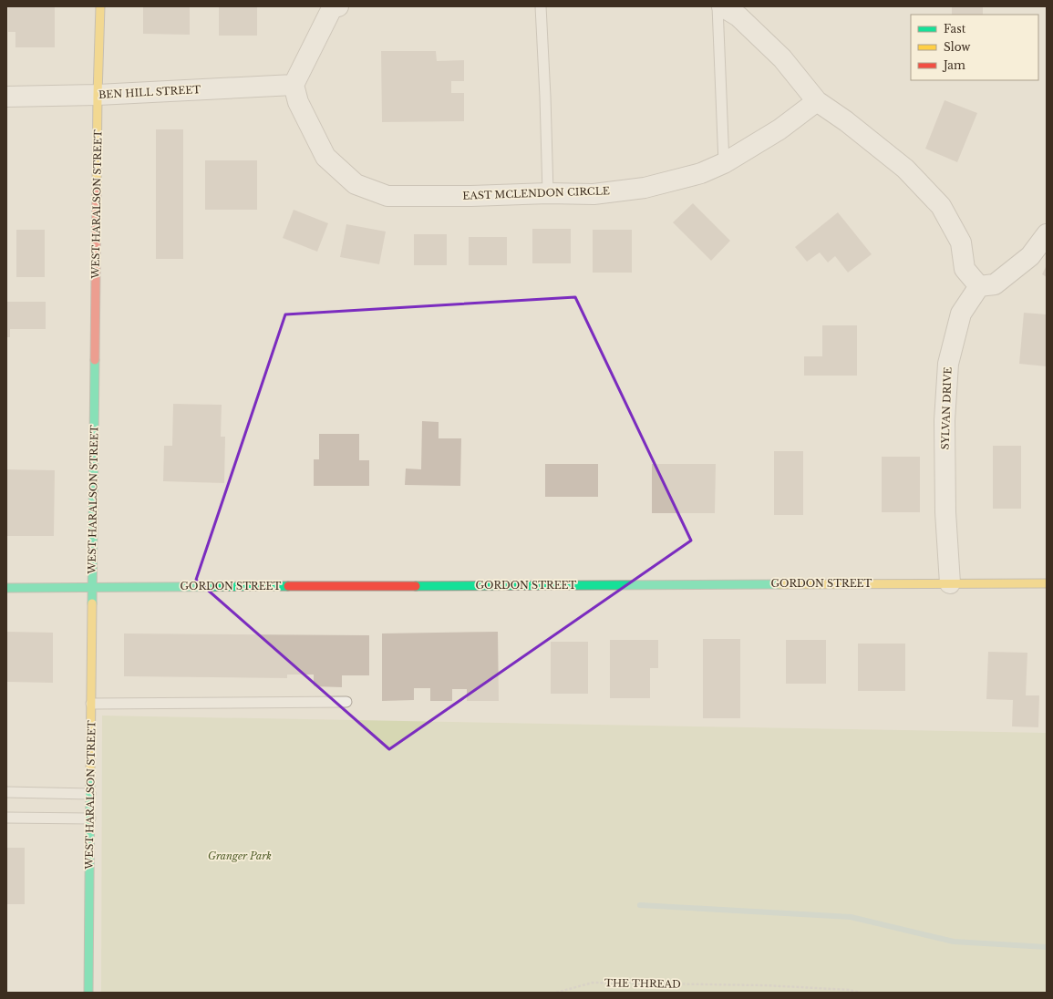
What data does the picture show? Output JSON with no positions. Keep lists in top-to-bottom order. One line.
{"streets":{"street":["BEN HILL STREET","EAST MCLENDON CIRCLE","WEST HARALSON STREET","SYLVAN DRIVE","GORDON STREET"],"path":["THE THREAD"]},"crossings":[["BEN HILL STREET","EAST MCLENDON CIRCLE"],["BEN HILL STREET","WEST HARALSON STREET"],["WEST HARALSON STREET","GORDON STREET"],["SYLVAN DRIVE","GORDON STREET"]],"parks":["Granger Park"],"legend":["Fast","Slow","Jam"]}
